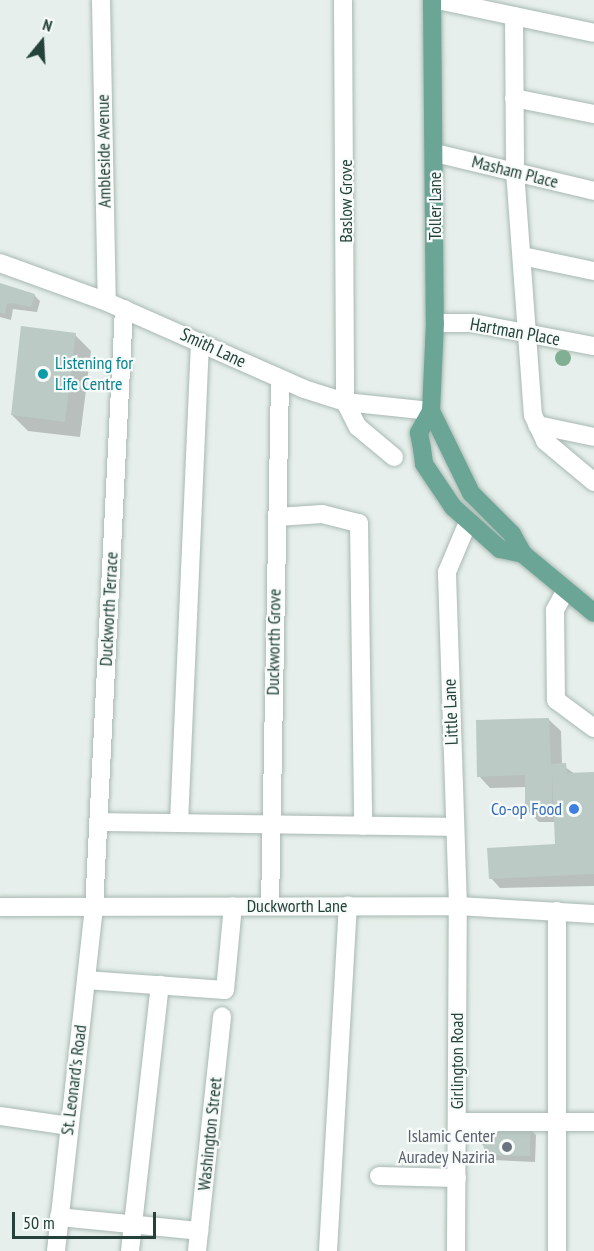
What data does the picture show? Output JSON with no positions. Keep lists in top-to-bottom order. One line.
{"streets":{"main road":["Toller Lane"],"street":["Ambleside Avenue","Masham Place","Baslow Grove","Hartman Place","Smith Lane","Duckworth Terrace","Duckworth Grove","Little Lane","Duckworth Lane","Girlington Road","St. Leonard's Road","Washington Street"]},"crossings":[["Ambleside Avenue","Smith Lane"],["Masham Place","Toller Lane"],["Baslow Grove","Smith Lane"],["Toller Lane","Hartman Place"],["Toller Lane","Smith Lane"],["Toller Lane","Little Lane"],["Smith Lane","Duckworth Terrace"],["Smith Lane","Duckworth Grove"],["Duckworth Terrace","Duckworth Lane"],["Duckworth Terrace","St. Leonard's Road"],["Duckworth Grove","Duckworth Lane"],["Little Lane","Duckworth Lane"],["Little Lane","Girlington Road"],["Duckworth Lane","Girlington Road"],["Duckworth Lane","St. Leonard's Road"]],"places":["Listening for Life Centre","Co-op Food","Islamic Center Auradey Naziria"],"scale_bar":"50 m","north":"top"}
